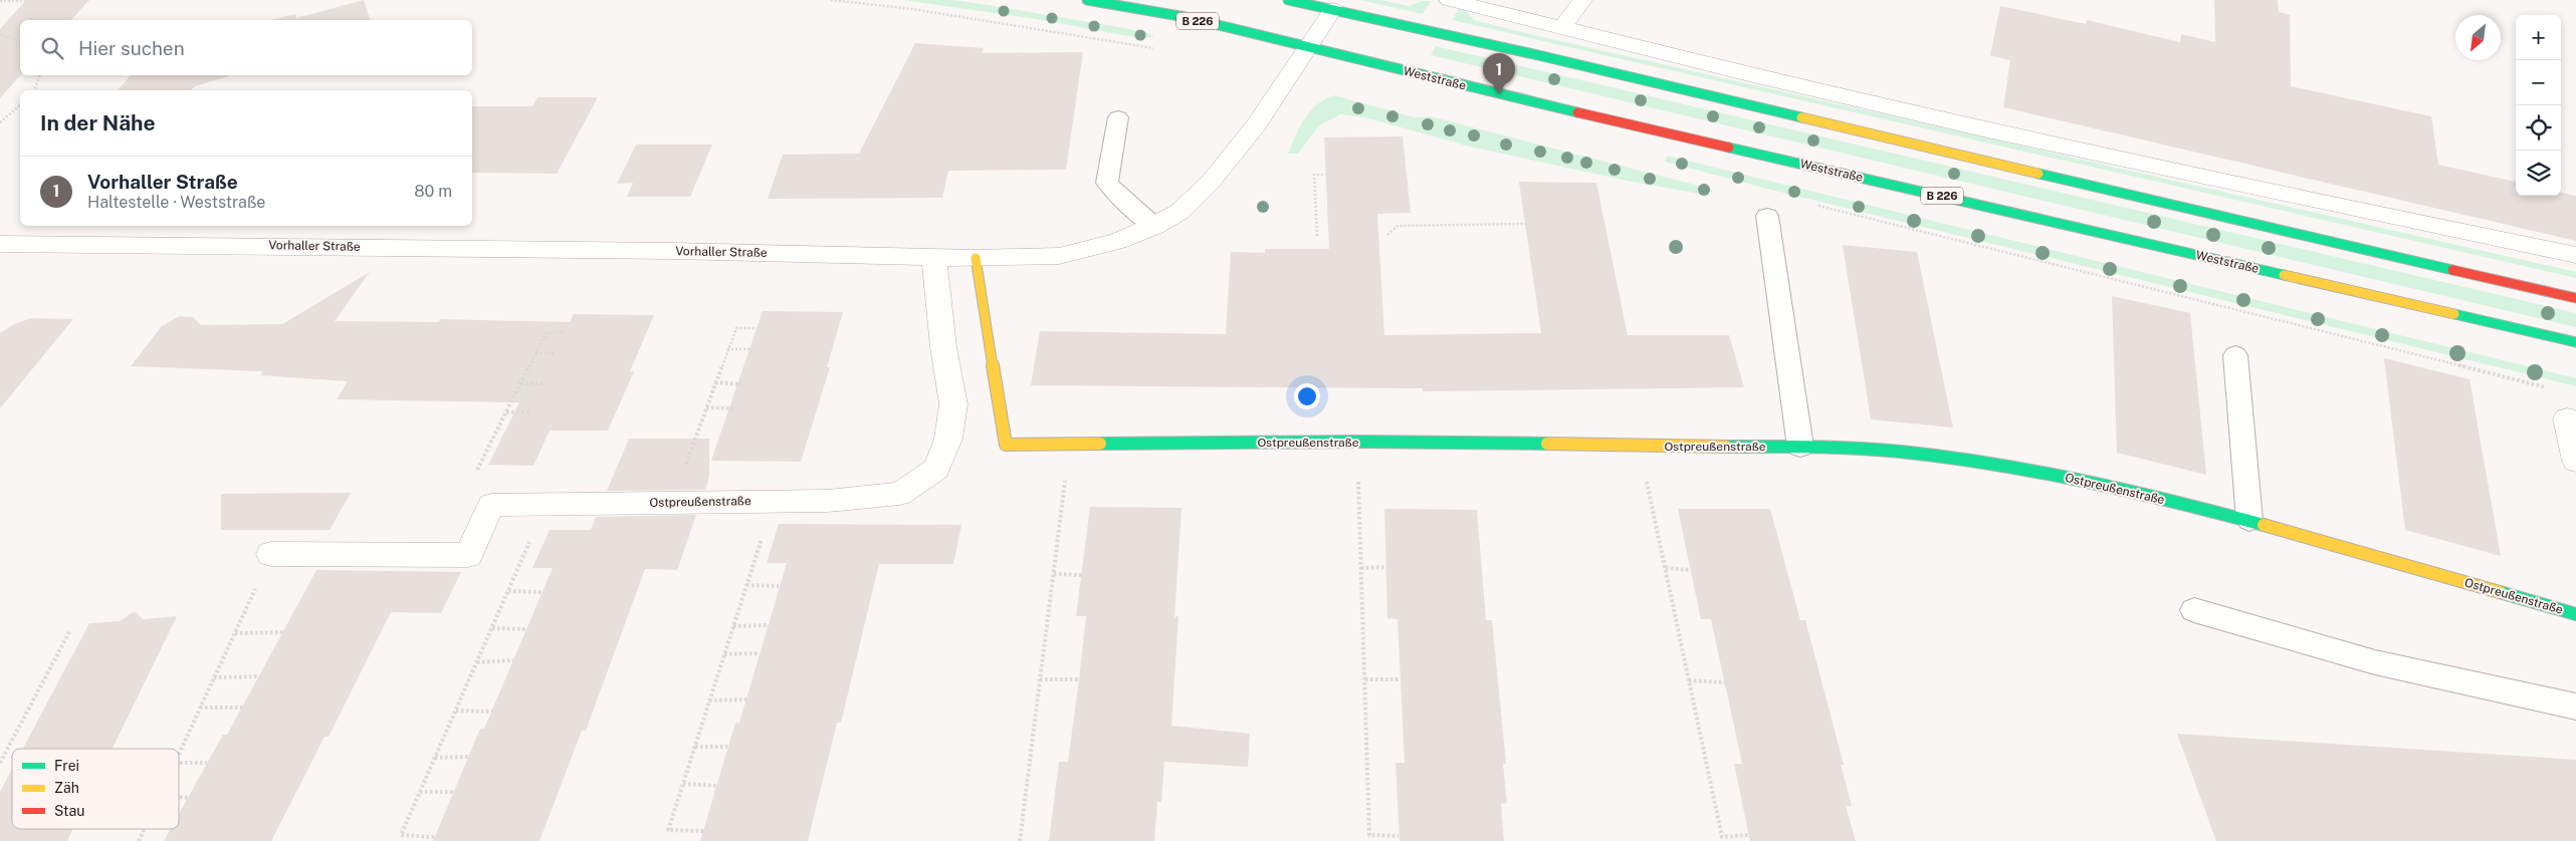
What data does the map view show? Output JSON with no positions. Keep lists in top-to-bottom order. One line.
{"streets":{"main road":["B 226","Weststraße","Ostpreußenstraße"],"street":["Vorhaller Straße"]},"crossings":[["Weststraße","Vorhaller Straße"],["Vorhaller Straße","Ostpreußenstraße"]],"legend":["Frei","Zäh","Stau"],"north":"bottom left","page":{"map_buttons":["+","−"],"search":"Hier suchen","pins":"1","heading":"In der Nähe","list":[{"mark":"1","name":"Vorhaller Straße","note":"Haltestelle · Weststraße","value":"80 m"}]}}
